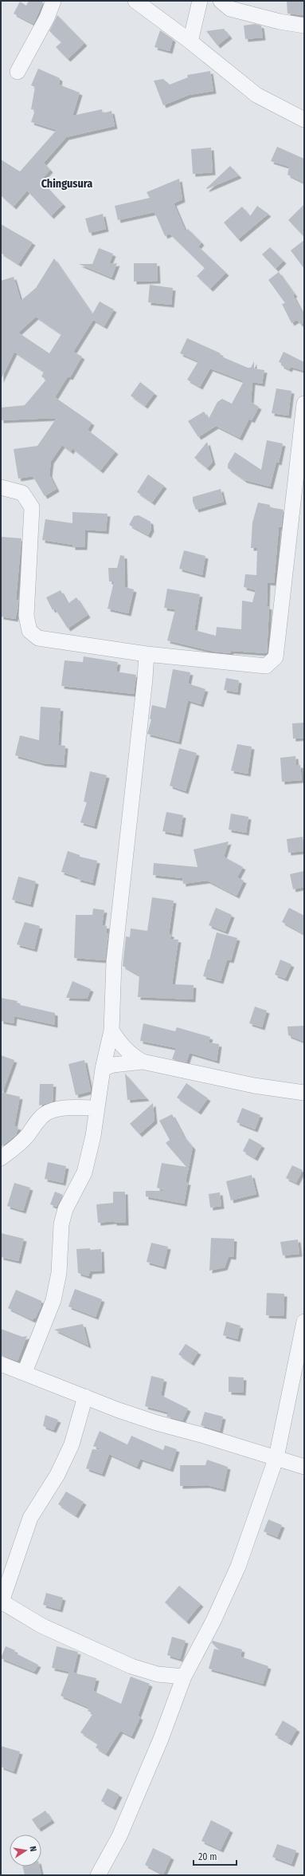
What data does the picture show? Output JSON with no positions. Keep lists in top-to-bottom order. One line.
{"districts":["Chingusura"],"scale_bar":"20 m","north":"right"}
